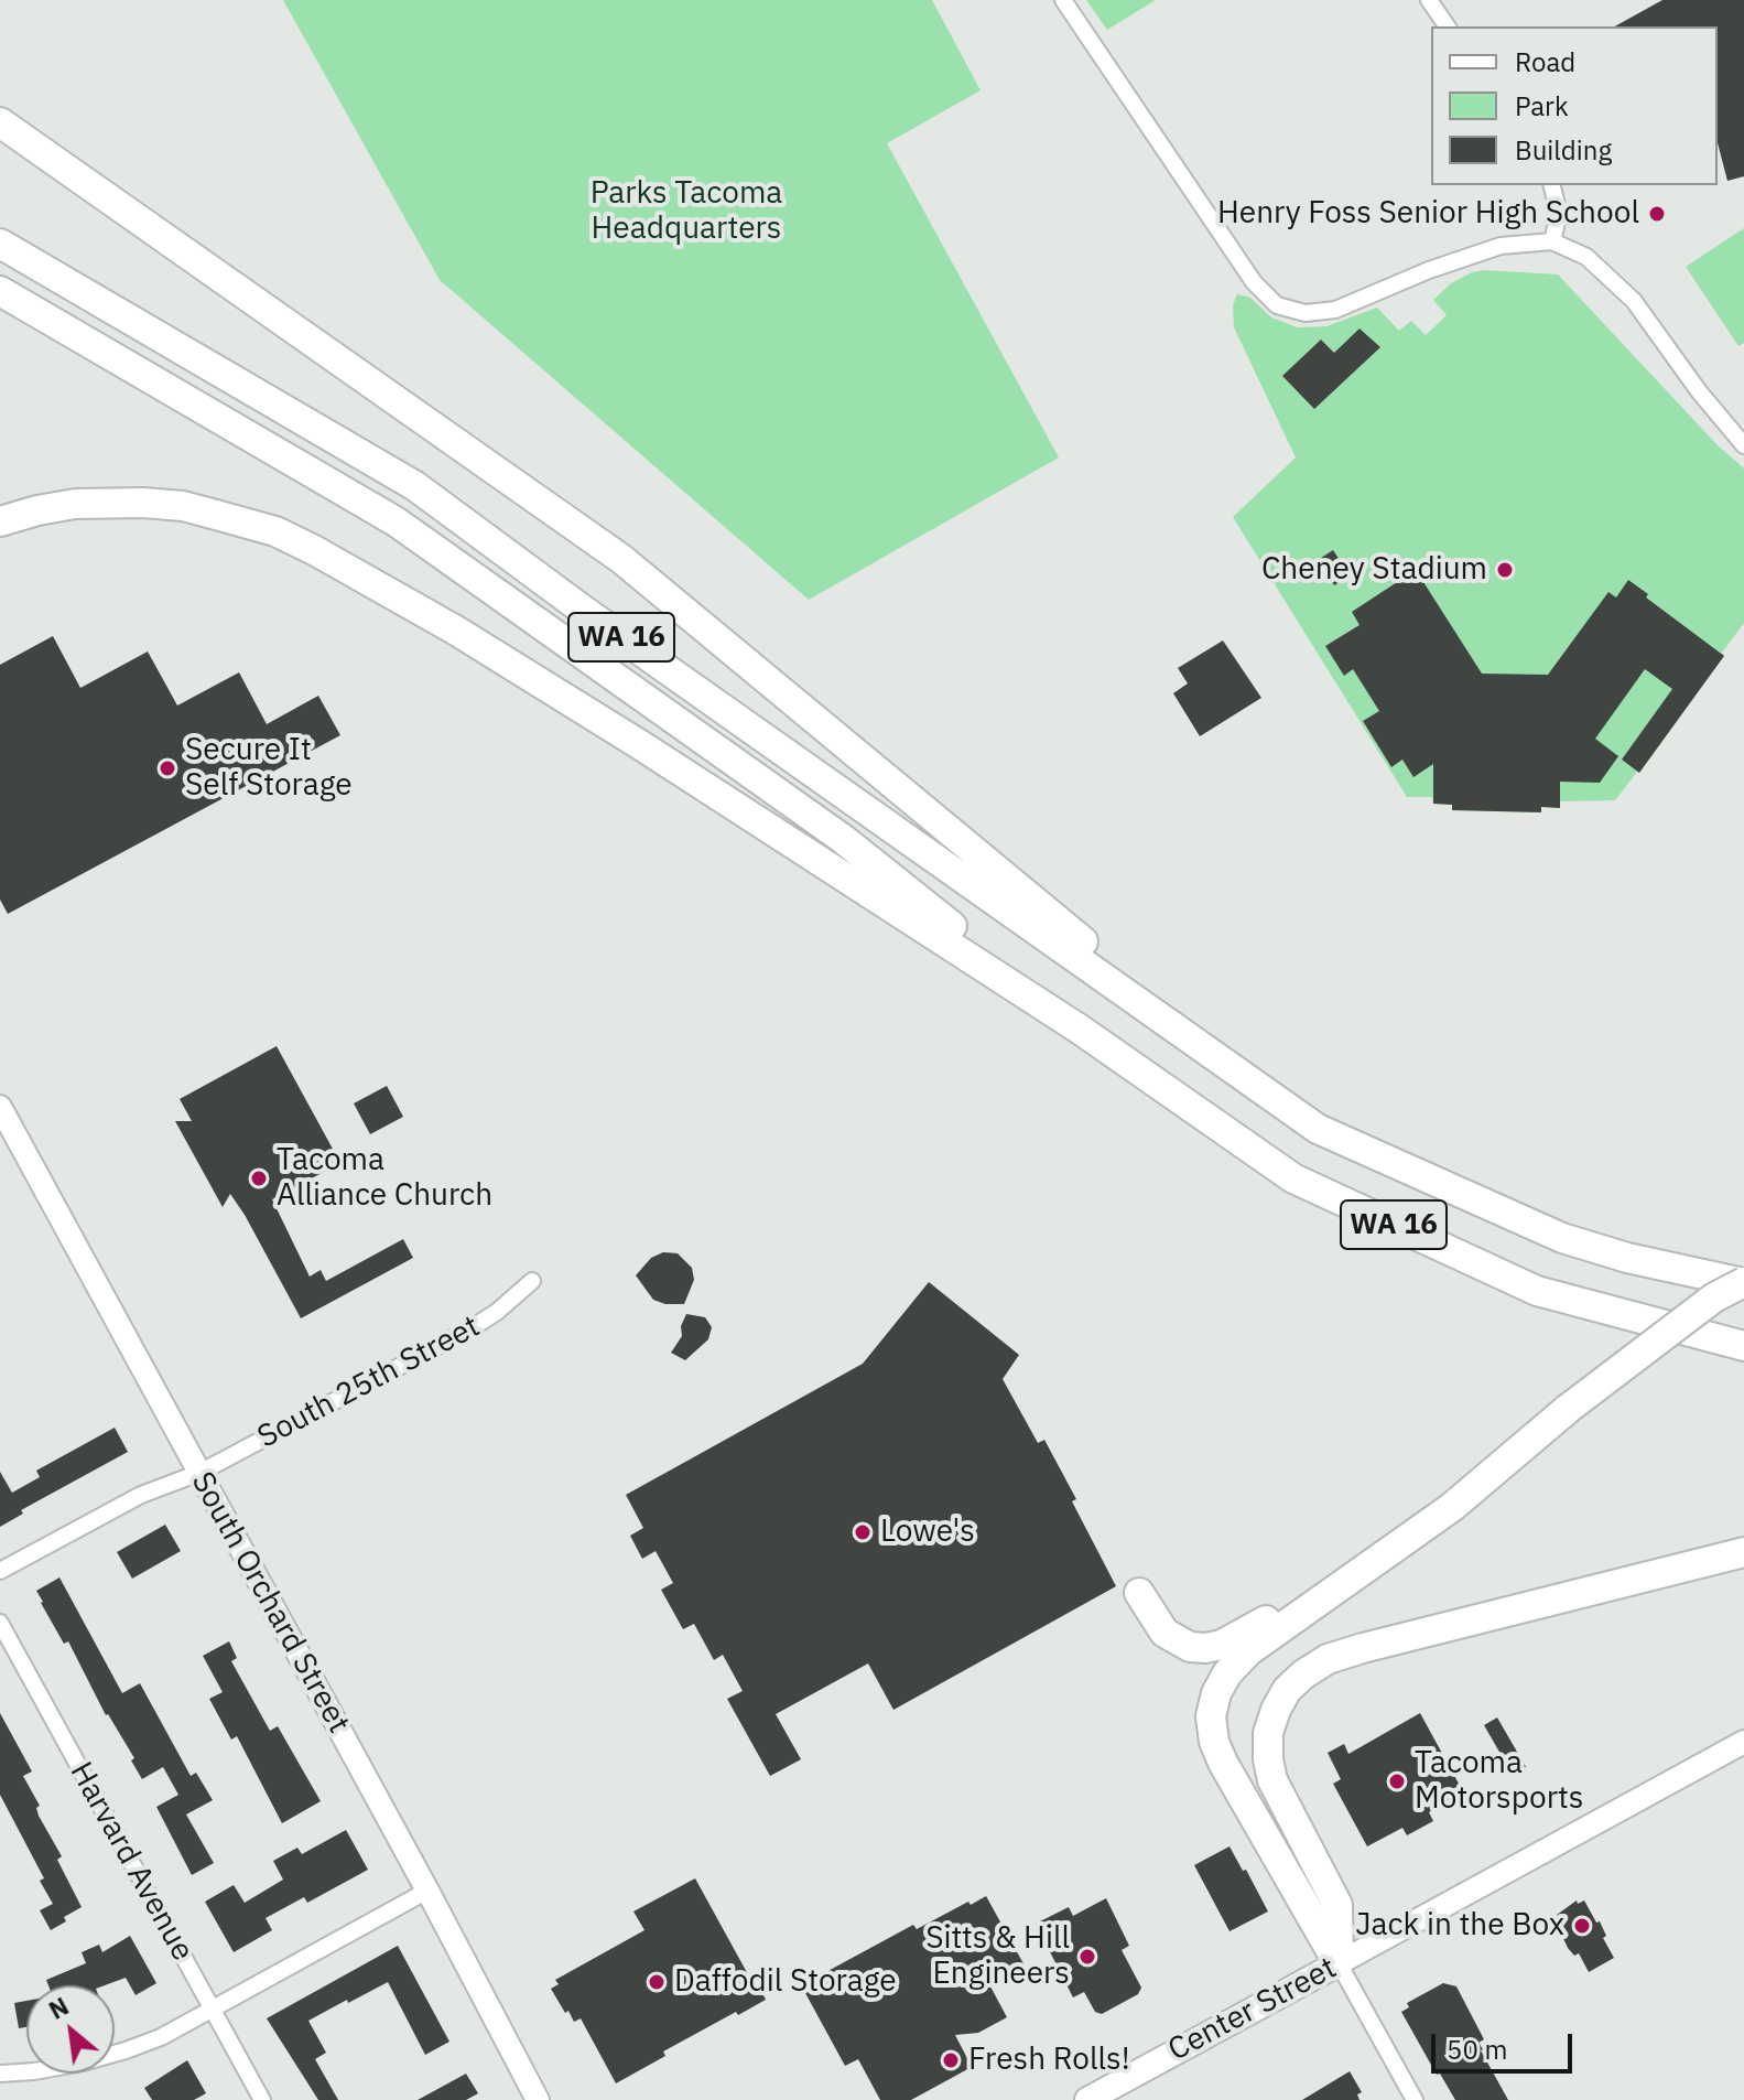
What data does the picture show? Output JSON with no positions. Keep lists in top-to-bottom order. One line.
{"streets":{"highway":["WA 16"],"main road":["South Orchard Street","Center Street"],"street":["South 25th Street","Harvard Avenue"]},"crossings":[["South 25th Street","South Orchard Street"]],"parks":["Parks Tacoma Headquarters"],"places":["Henry Foss Senior High School","Cheney Stadium","Secure It Self Storage","Tacoma Alliance Church","Lowe's","Tacoma Motorsports","Jack in the Box","Sitts & Hill Engineers","Daffodil Storage","Fresh Rolls!"],"legend":["Road","Park","Building"],"scale_bar":"50 m","north":"top left"}
